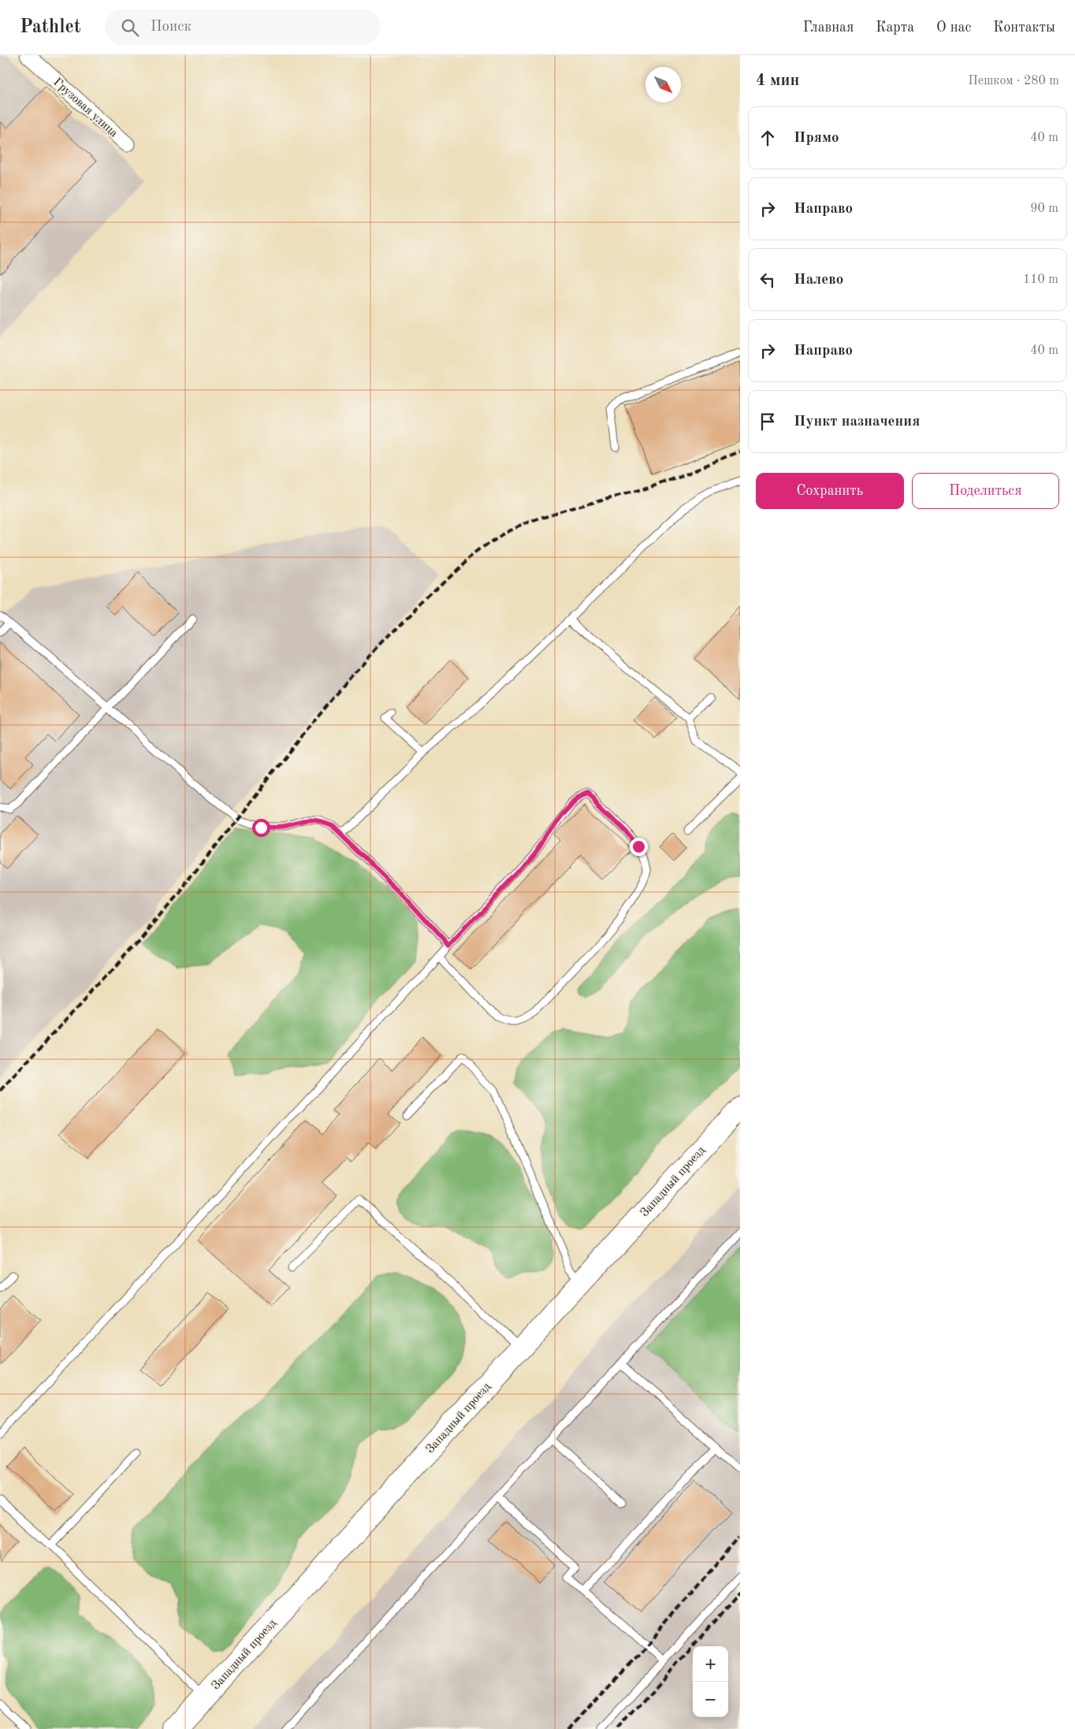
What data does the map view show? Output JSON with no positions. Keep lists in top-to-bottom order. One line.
{"streets":{"main road":["Западный проезд"],"street":["Грузовая улица"]},"north":"bottom right","page":{"header":"Pathlet","search":"Поиск","nav":["Главная","Карта","О нас","Контакты"],"heading":["4 мин","Пешком · 280 m"],"list":[["Прямо","40 m"],["Направо","90 m"],["Налево","110 m"],["Направо","40 m"],"Пункт назначения"],"buttons":["Сохранить","Поделиться"],"map_buttons":["+","−"]}}
